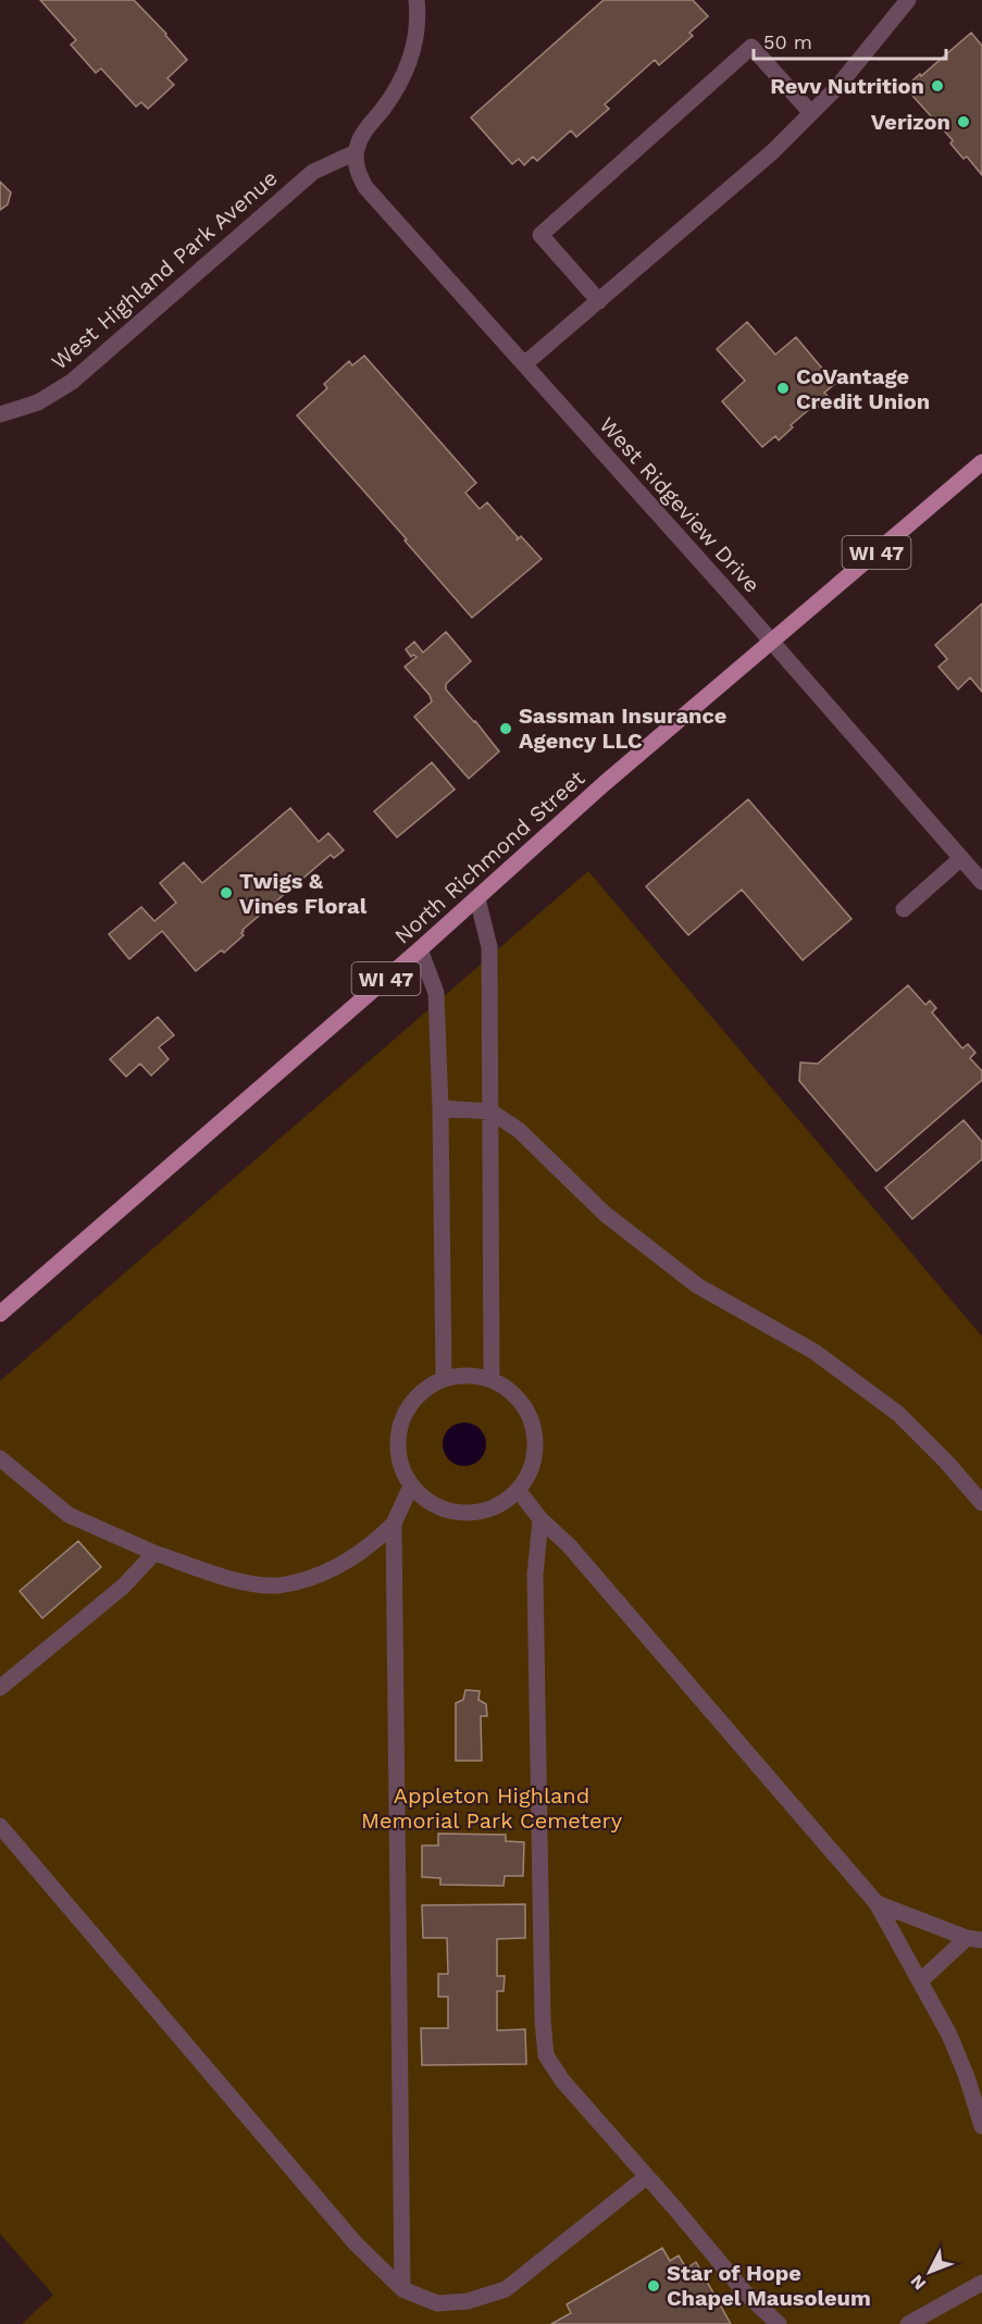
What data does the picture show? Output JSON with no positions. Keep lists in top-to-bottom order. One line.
{"streets":{"main road":["WI 47","North Richmond Street"],"street":["West Highland Park Avenue","West Ridgeview Drive"]},"crossings":[["West Highland Park Avenue","West Ridgeview Drive"],["West Ridgeview Drive","North Richmond Street"]],"parks":["Appleton Highland Memorial Park Cemetery"],"places":["Revv Nutrition","Verizon","CoVantage Credit Union","Sassman Insurance Agency LLC","Twigs & Vines Floral","Star of Hope Chapel Mausoleum"],"scale_bar":"50 m","north":"bottom left"}
